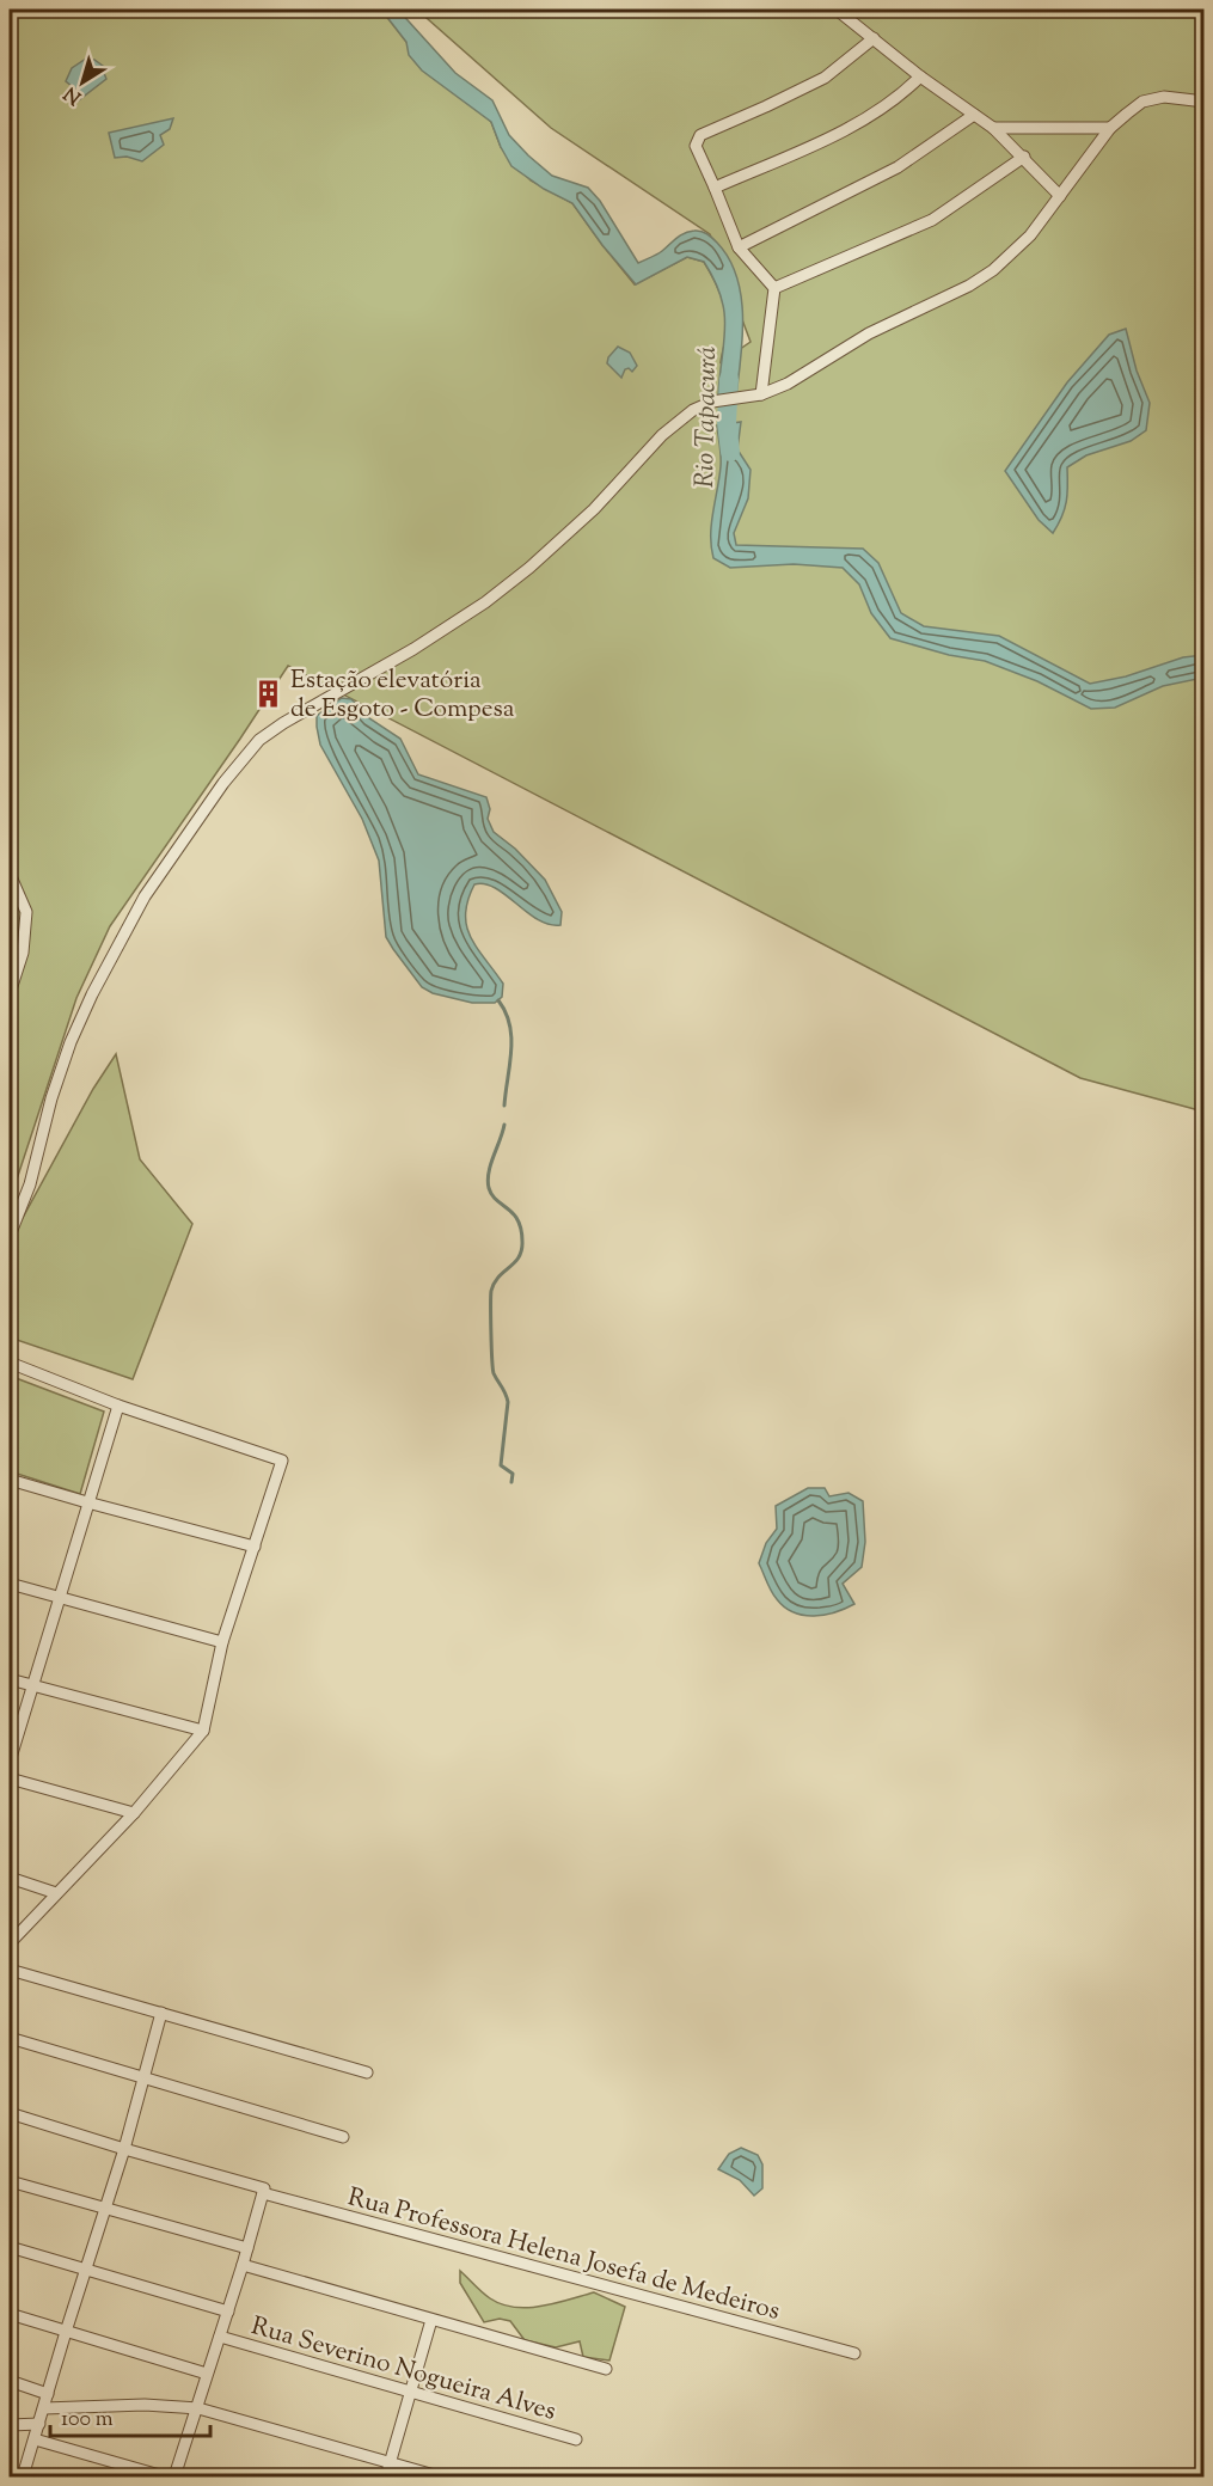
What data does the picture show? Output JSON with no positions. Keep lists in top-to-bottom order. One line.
{"streets":{"street":["Rua Professora Helena Josefa de Medeiros","Rua Severino Nogueira Alves"]},"water":["Rio Tapacurá"],"places":{"building":["Estação elevatória de Esgoto - Compesa"]},"scale_bar":"100 m","north":"bottom left"}
